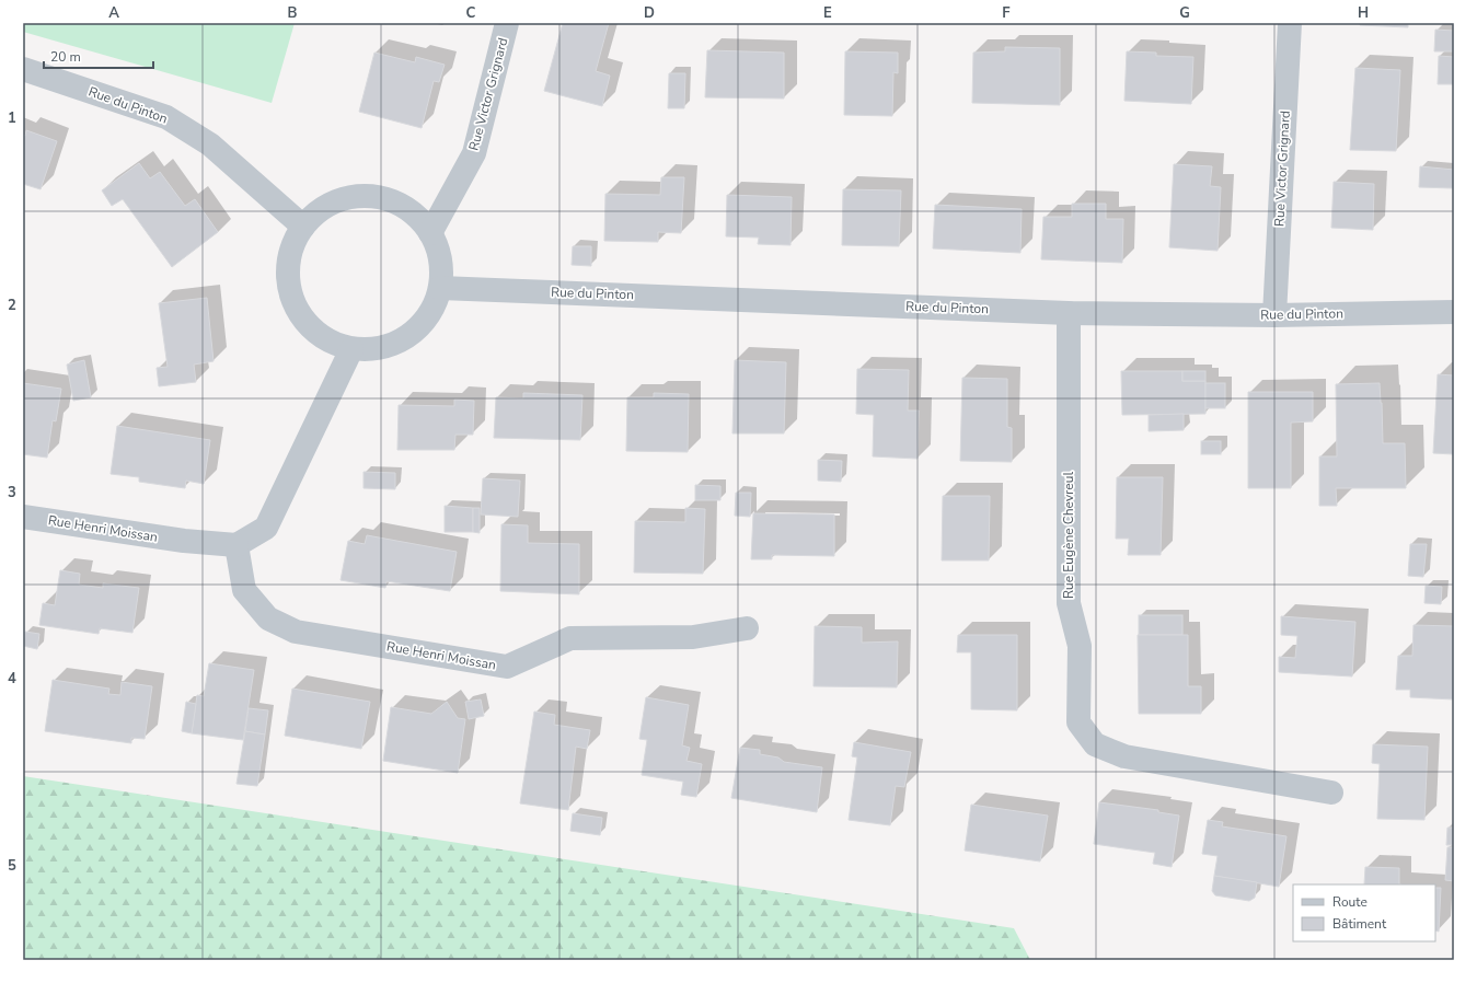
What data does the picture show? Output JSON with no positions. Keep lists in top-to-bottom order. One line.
{"streets":{"street":["Rue Victor Grignard","Rue du Pinton","Rue Henri Moissan","Rue Eugène Chevreul"]},"crossings":[["Rue Victor Grignard","Rue du Pinton"],["Rue du Pinton","Rue Eugène Chevreul"]],"legend":["Route","Bâtiment"],"scale_bar":"20 m","grid":{"columns":["A","B","C","D","E","F","G","H"],"rows":["1","2","3","4","5"]}}
